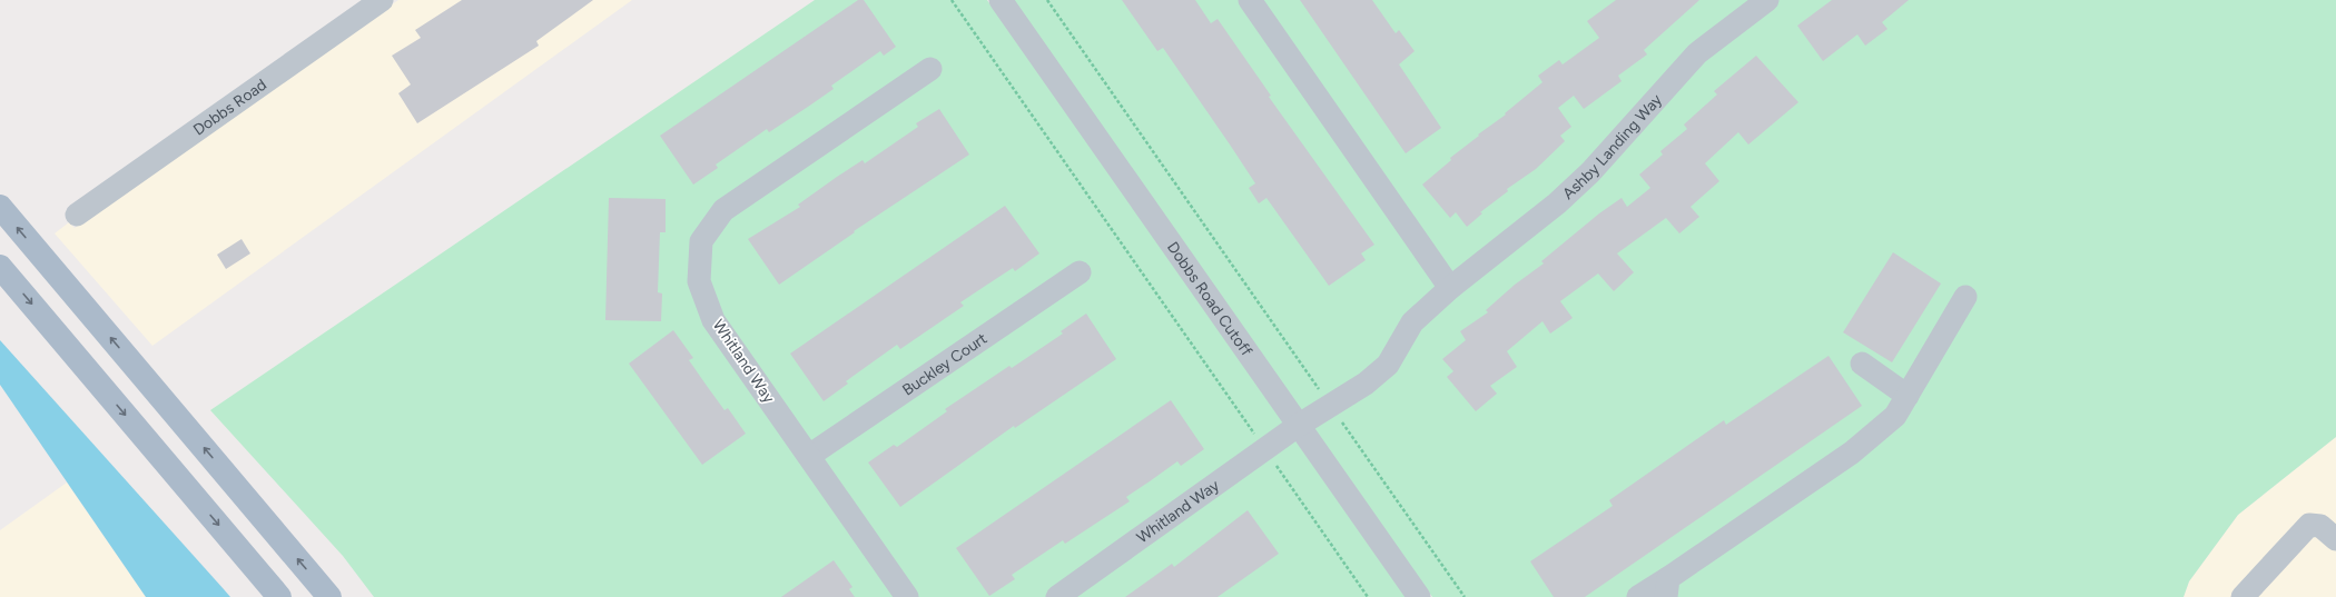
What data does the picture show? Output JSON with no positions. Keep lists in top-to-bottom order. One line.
{"streets":{"street":["Dobbs Road","Ashby Landing Way","Dobbs Road Cutoff","Whitland Way","Buckley Court"]},"crossings":[["Ashby Landing Way","Dobbs Road Cutoff"],["Ashby Landing Way","Whitland Way"],["Dobbs Road Cutoff","Whitland Way"],["Whitland Way","Buckley Court"]]}
